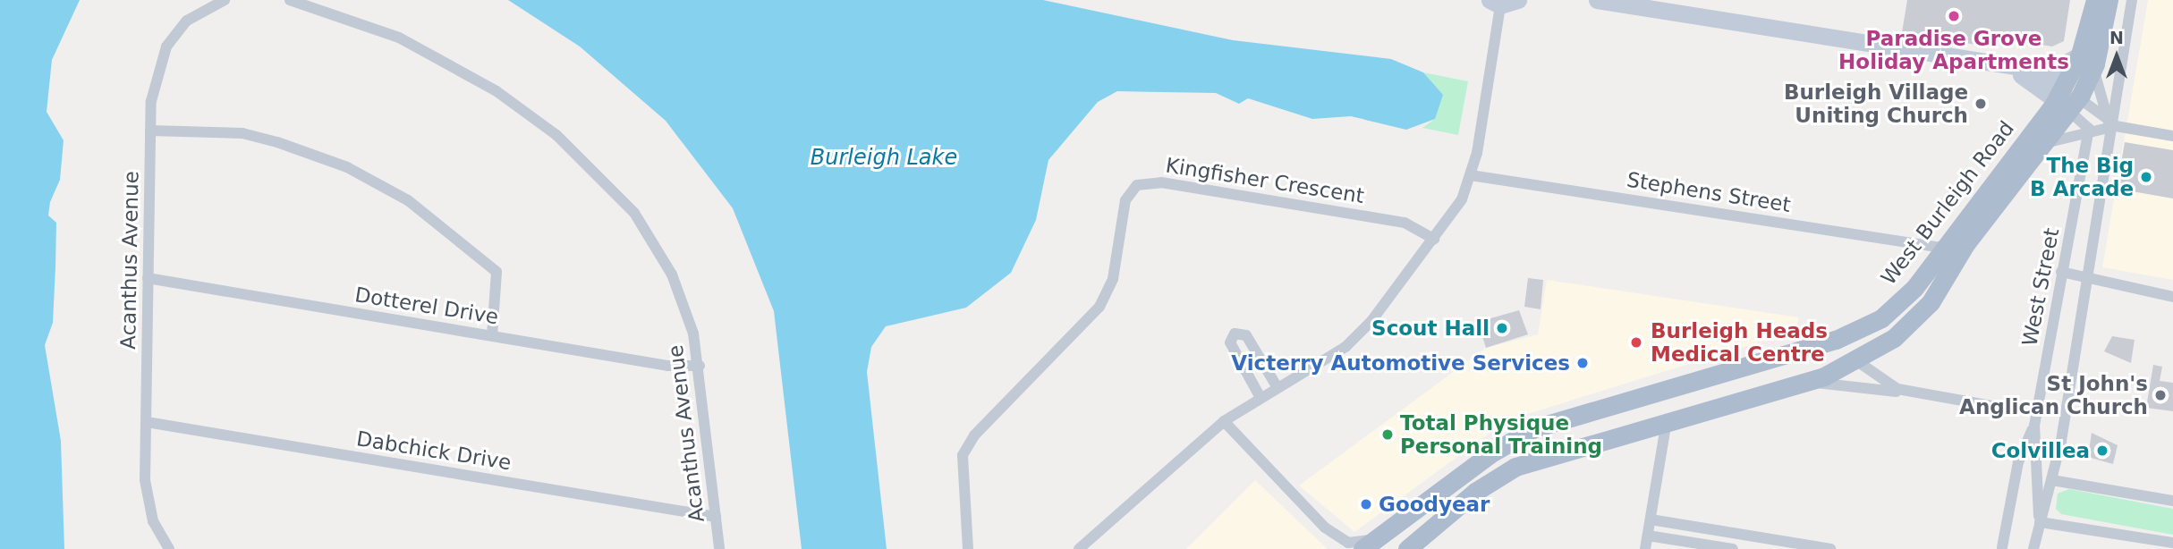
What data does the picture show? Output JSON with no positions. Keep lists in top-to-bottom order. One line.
{"streets":{"main road":["West Burleigh Road"],"street":["Kingfisher Crescent","Stephens Street","Acanthus Avenue","West Street","Dotterel Drive","Dabchick Drive"]},"crossings":[["Stephens Street","West Burleigh Road"],["West Burleigh Road","West Street"],["Acanthus Avenue","Dotterel Drive"],["Acanthus Avenue","Dabchick Drive"]],"water":["Burleigh Lake"],"places":["Paradise Grove Holiday Apartments","Burleigh Village Uniting Church","The Big B Arcade","Scout Hall","Burleigh Heads Medical Centre","Victerry Automotive Services","St John's Anglican Church","Total Physique Personal Training","Colvillea","Goodyear"],"north":"top"}
